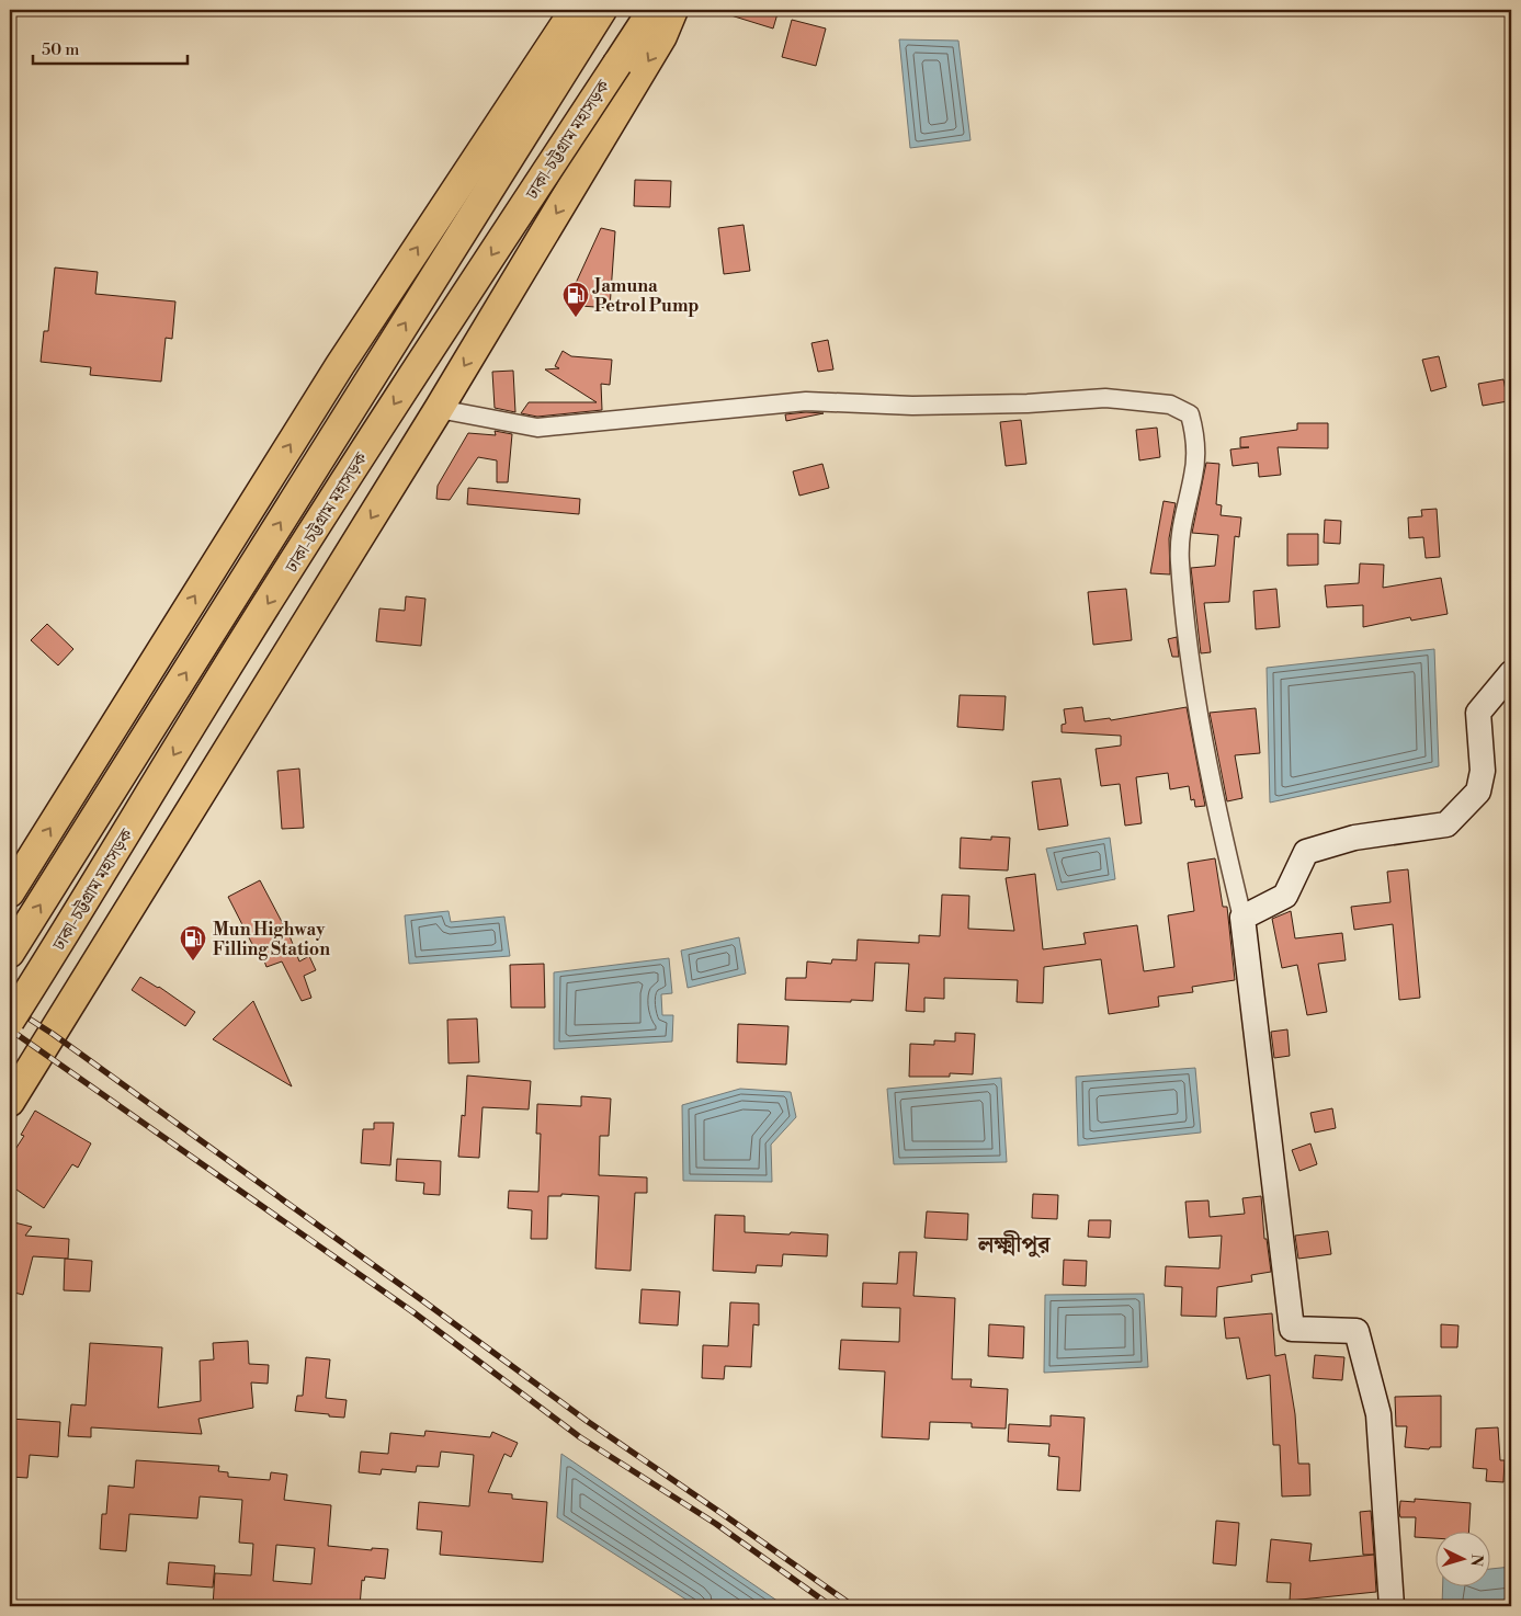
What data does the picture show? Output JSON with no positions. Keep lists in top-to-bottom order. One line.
{"streets":{"highway":["ঢাকা-চট্টগ্রাম মহাসড়ক"]},"districts":["লক্ষ্মীপুর"],"places":{"fuel station":["Jamuna Petrol Pump","Mun Highway Filling Station"]},"scale_bar":"50 m","north":"right"}
